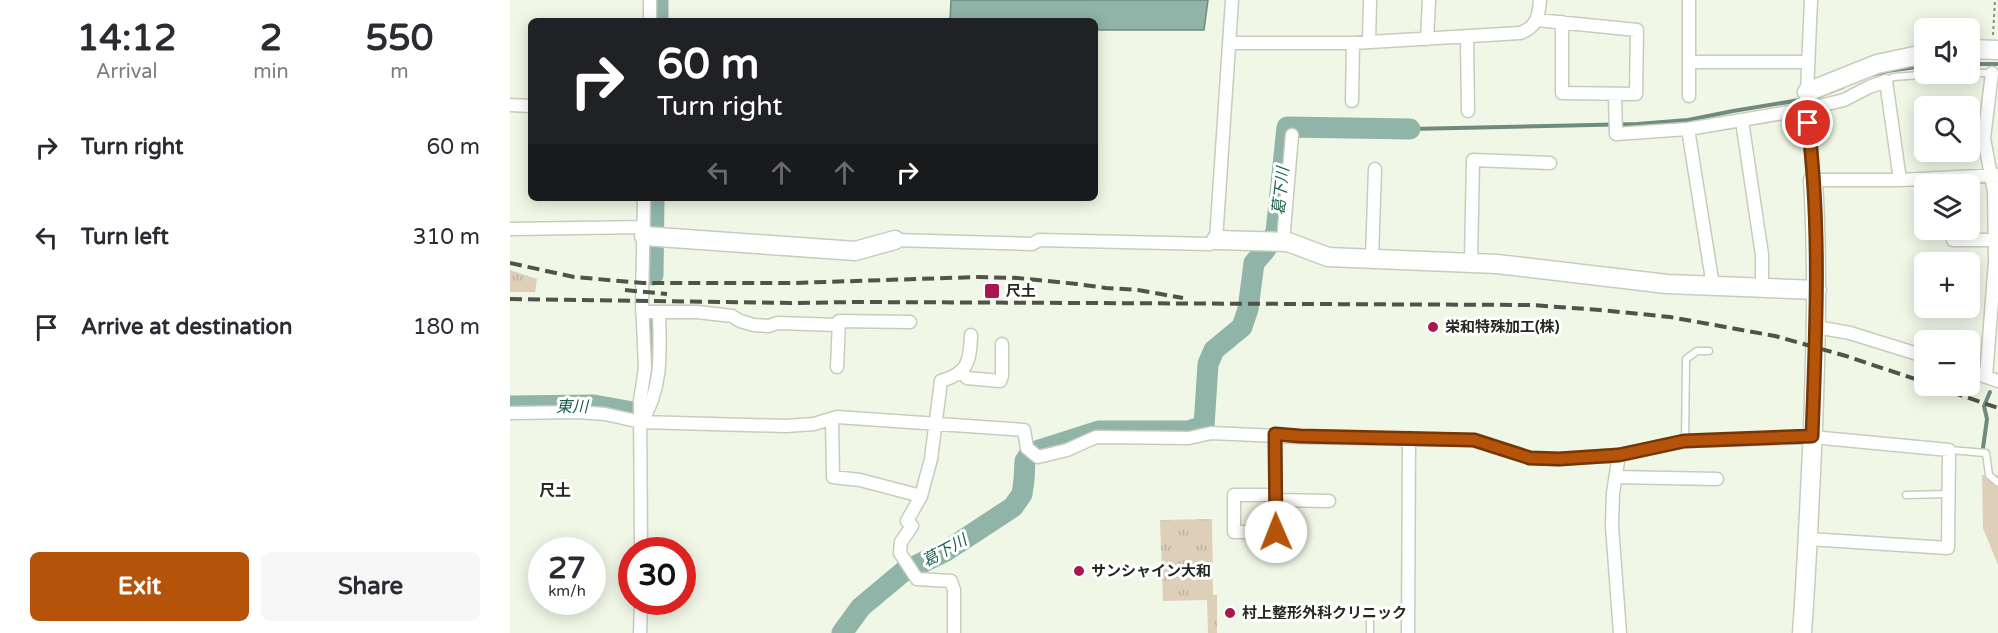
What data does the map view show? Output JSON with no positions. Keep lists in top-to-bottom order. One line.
{"districts":["尺土"],"water":["葛下川","東川"],"places":{"transit":["尺土"],"other":["栄和特殊加工(株)","サンシャイン大和","村上整形外科クリニック"]},"page":{"eta":["14:12","Arrival","2","min","550","m"],"map_buttons":["+","−"],"turn":["60 m","Turn right"],"list":[{"name":"Turn right","value":"60 m"},{"name":"Turn left","value":"310 m"},{"name":"Arrive at destination","value":"180 m"}],"speed":"27 km/h","limit":"30","buttons":["Exit","Share"]}}
